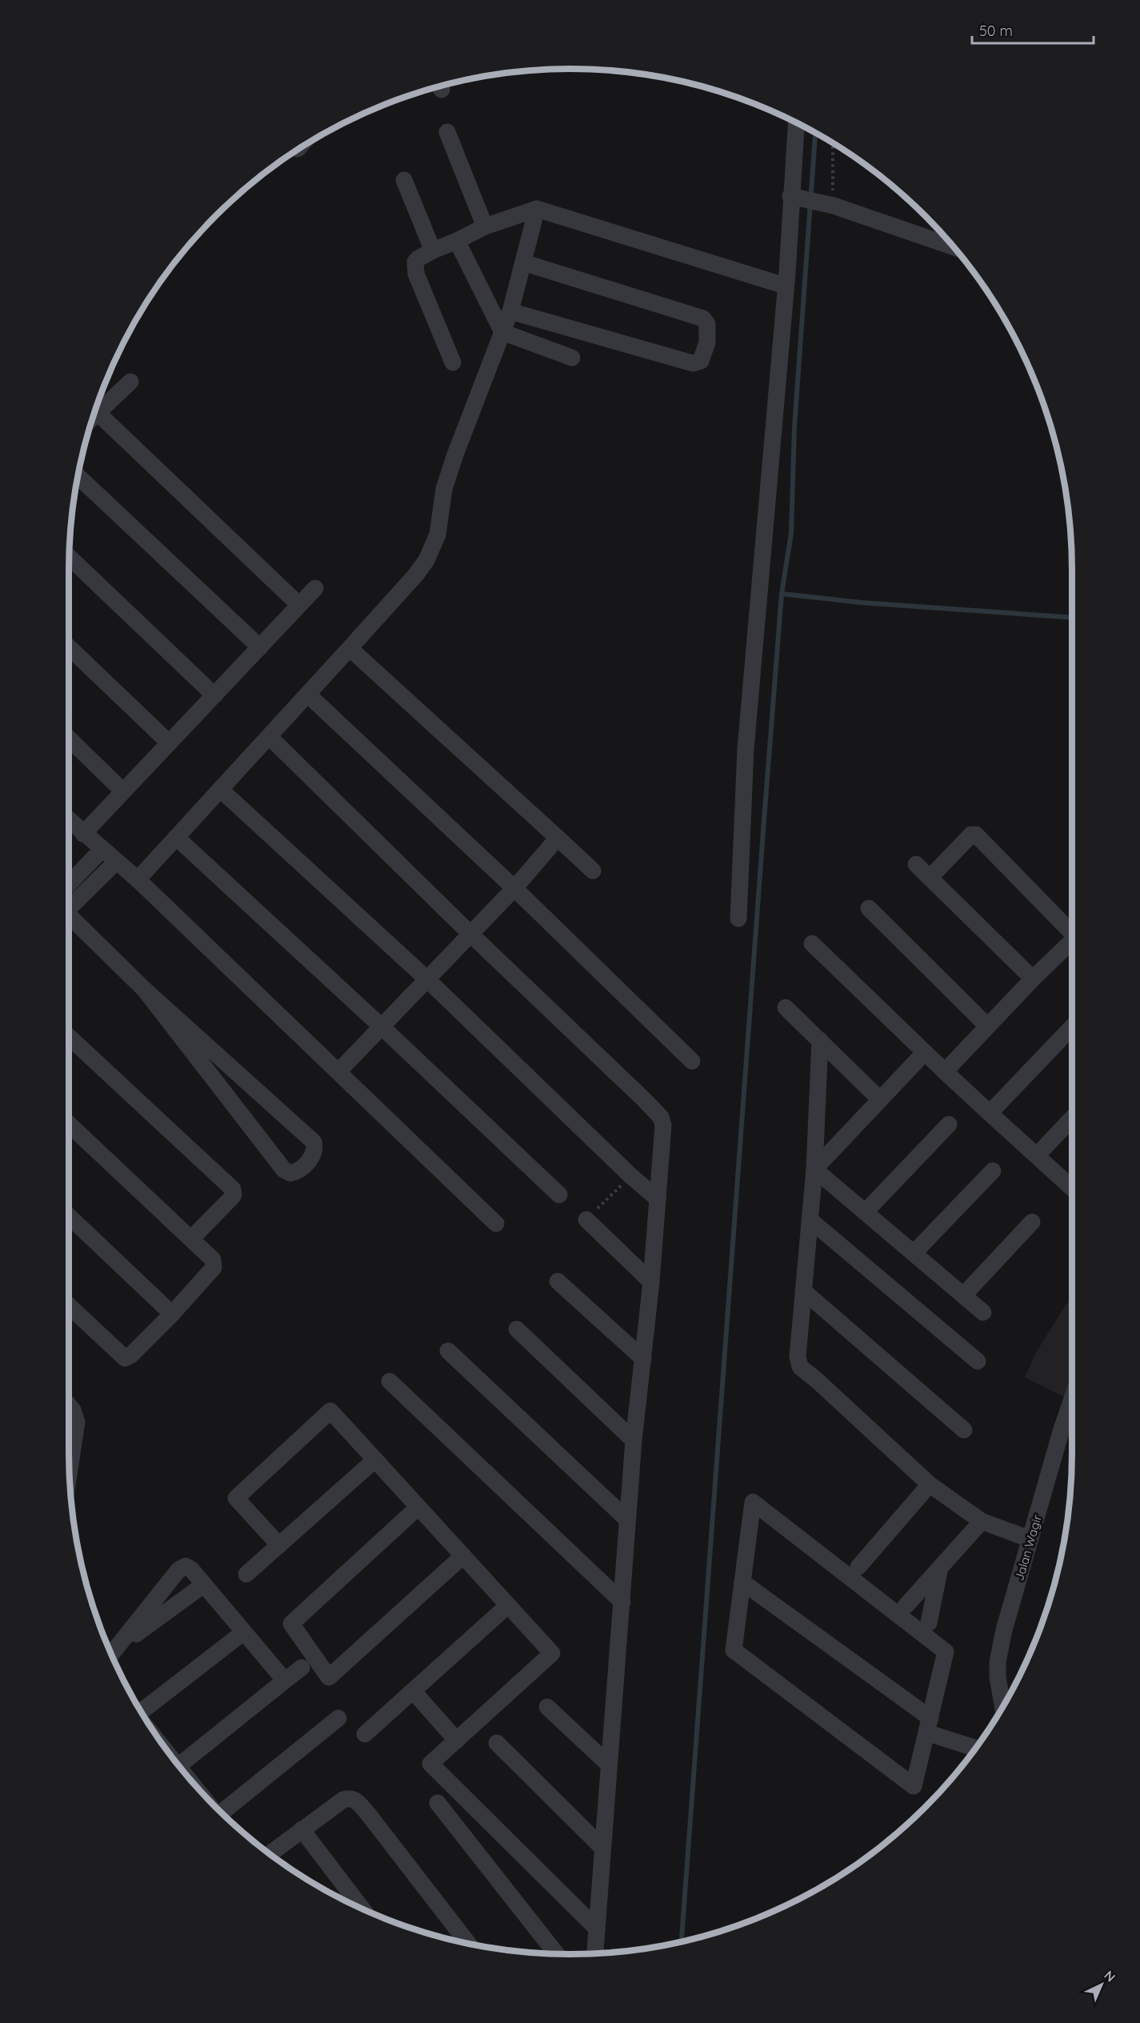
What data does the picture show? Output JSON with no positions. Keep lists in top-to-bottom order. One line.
{"streets":{"street":["Jalan Wagir"]},"scale_bar":"50 m","north":"top right"}
